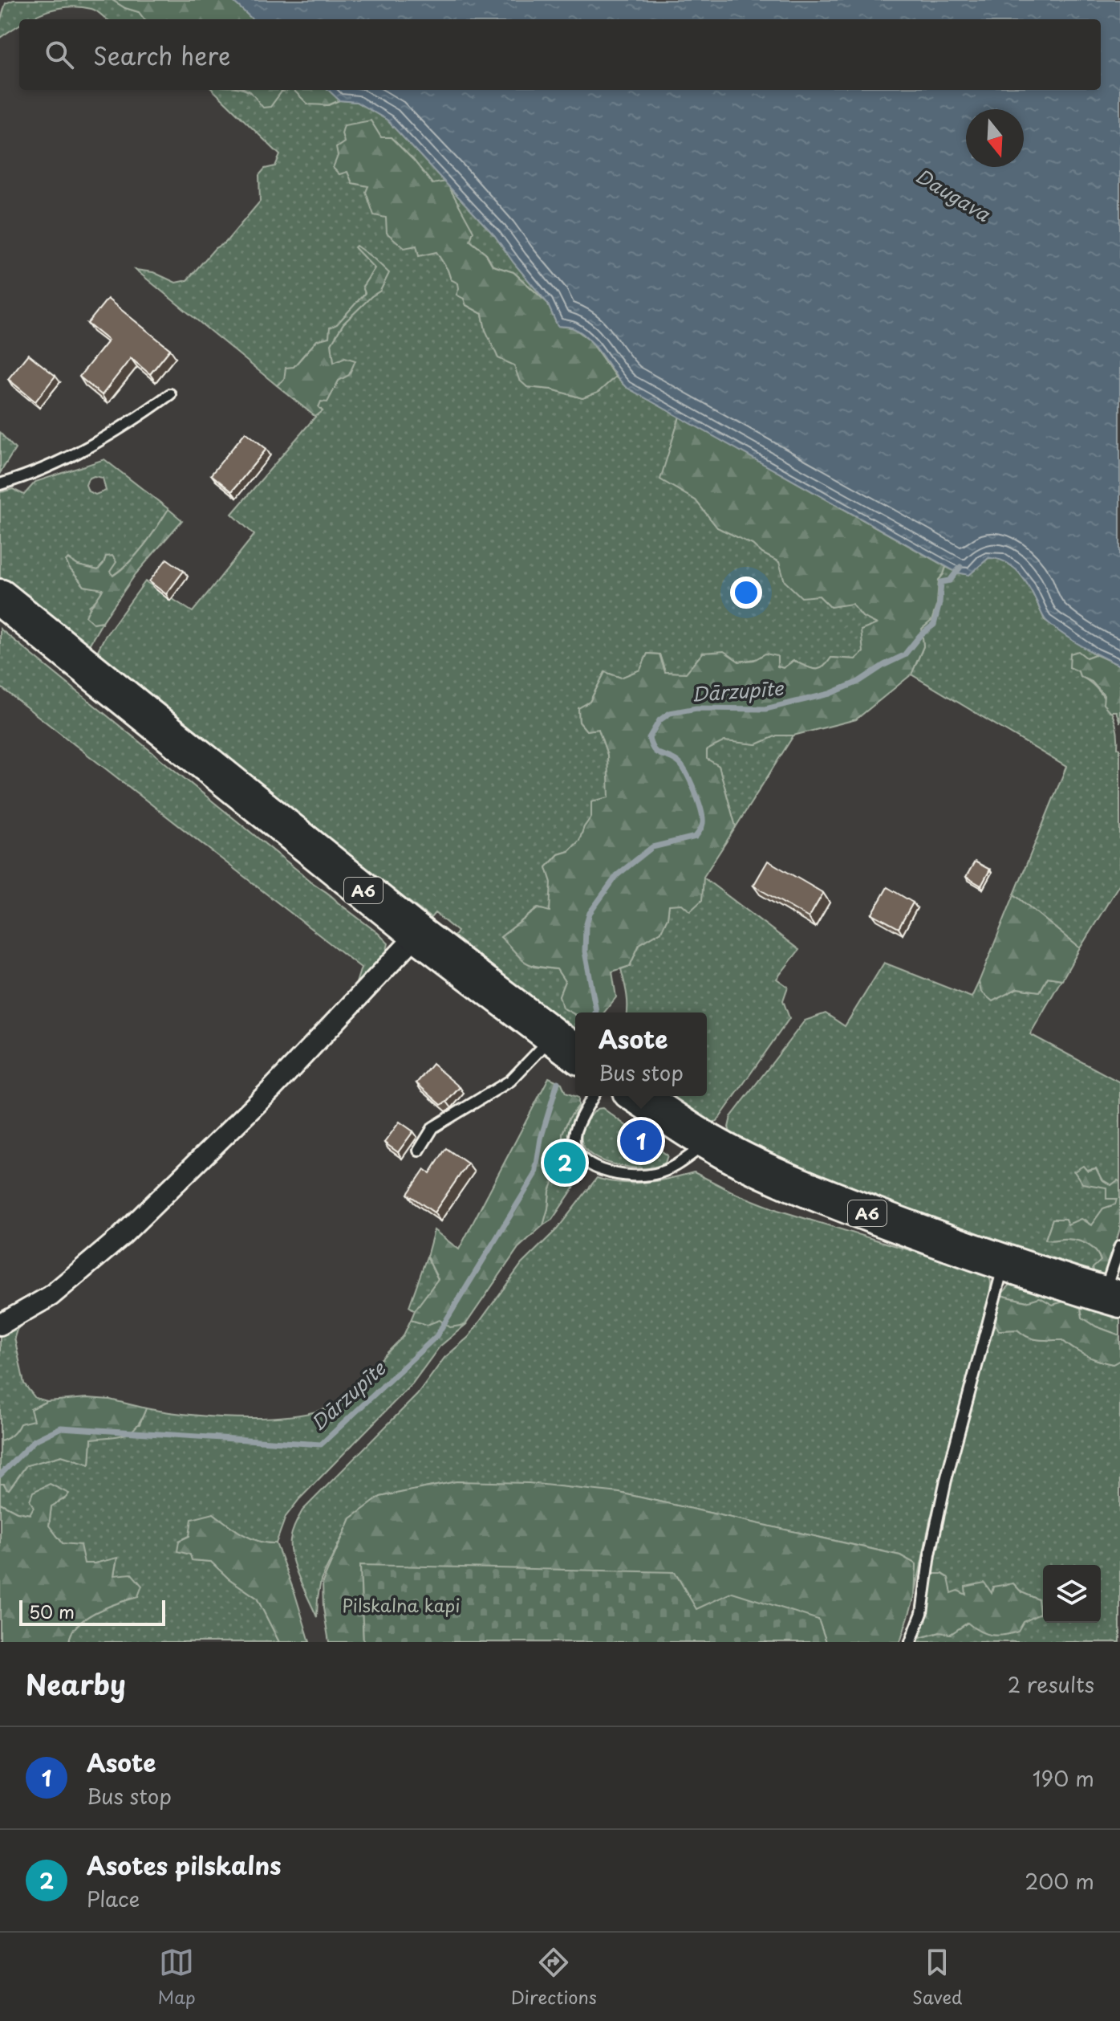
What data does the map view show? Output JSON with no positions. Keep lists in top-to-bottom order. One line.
{"streets":{"highway":["A6"]},"water":["Daugava","Dārzupīte"],"parks":["Pilskalna kapi"],"scale_bar":"50 m","north":"bottom","page":{"search":"Search here","popup":["Asote","Bus stop"],"pins":["1","2"],"scale":"50 m","heading":["Nearby","2 results"],"list":[{"mark":"1","name":"Asote","note":"Bus stop","value":"190 m"},{"mark":"2","name":"Asotes pilskalns","note":"Place","value":"200 m"}],"nav":["Map","Directions","Saved"]}}
